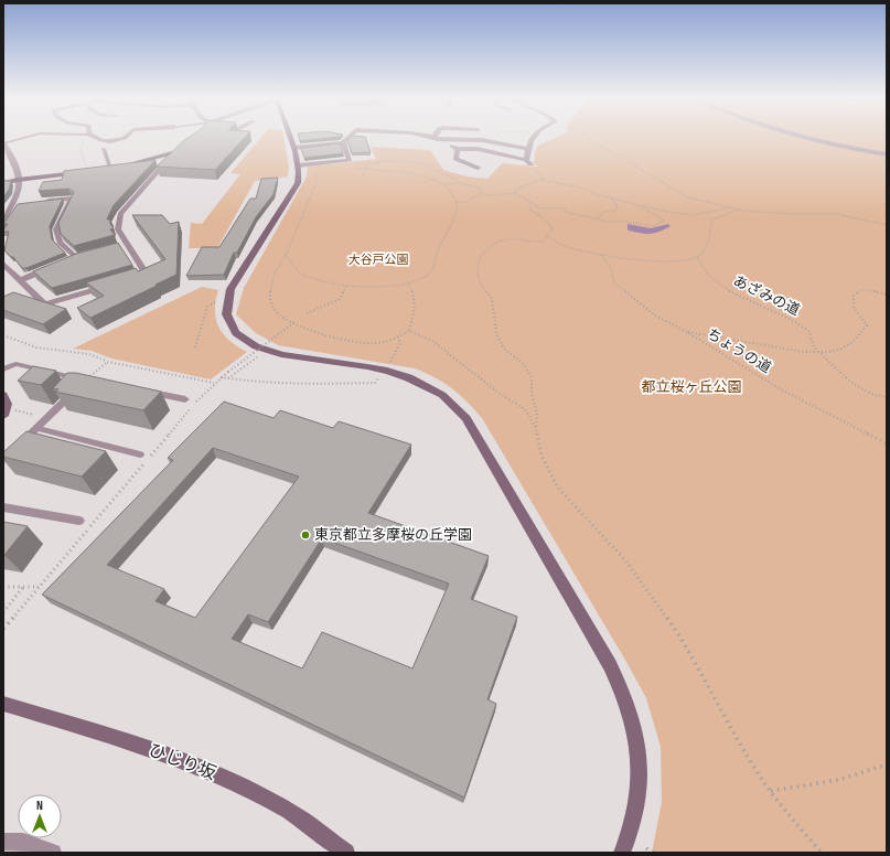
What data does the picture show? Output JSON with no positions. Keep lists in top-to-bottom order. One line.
{"streets":{"street":["ひじり坂"],"path":["あざみの道","ちょうの道"]},"parks":["大谷戸公園","都立桜ヶ丘公園"],"places":["東京都立多摩桜の丘学園"],"north":"top"}
